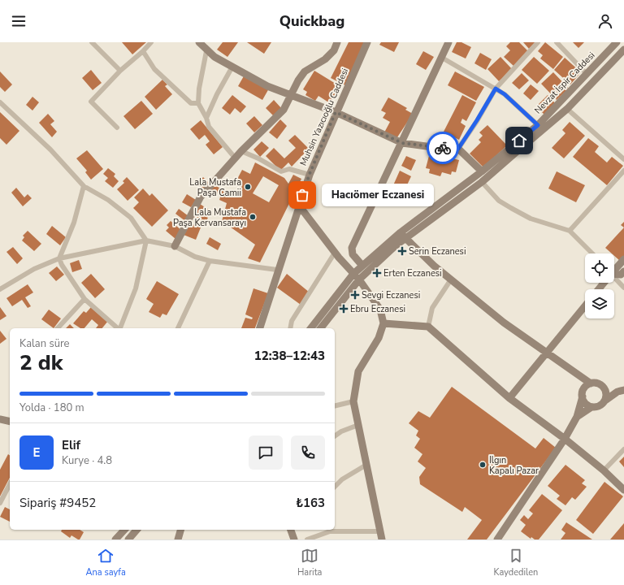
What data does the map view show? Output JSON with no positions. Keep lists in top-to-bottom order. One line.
{"streets":{"street":["Nevzat İspir Caddesi","Muhsin Yazıcıoğlu Caddesi"]},"places":{"other":["Lala Mustafa Paşa Camii","Hacıömer Eczanesi","Lala Mustafa Paşa Kervansarayı","Ilgın Kapalı Pazar"],"health":["Serin Eczanesi","Erten Eczanesi","Sevgi Eczanesi","Ebru Eczanesi"]},"page":{"header":"Quickbag","bubble":"Hacıömer Eczanesi","heading":["2 dk","Kalan süre","12:38–12:43"],"panel":["Elif","Kurye · 4.8","Sipariş #9452","₺163"],"bar":"Yolda · 180 m","round":"E","tabs":["Ana sayfa","Harita","Kaydedilen"]}}
